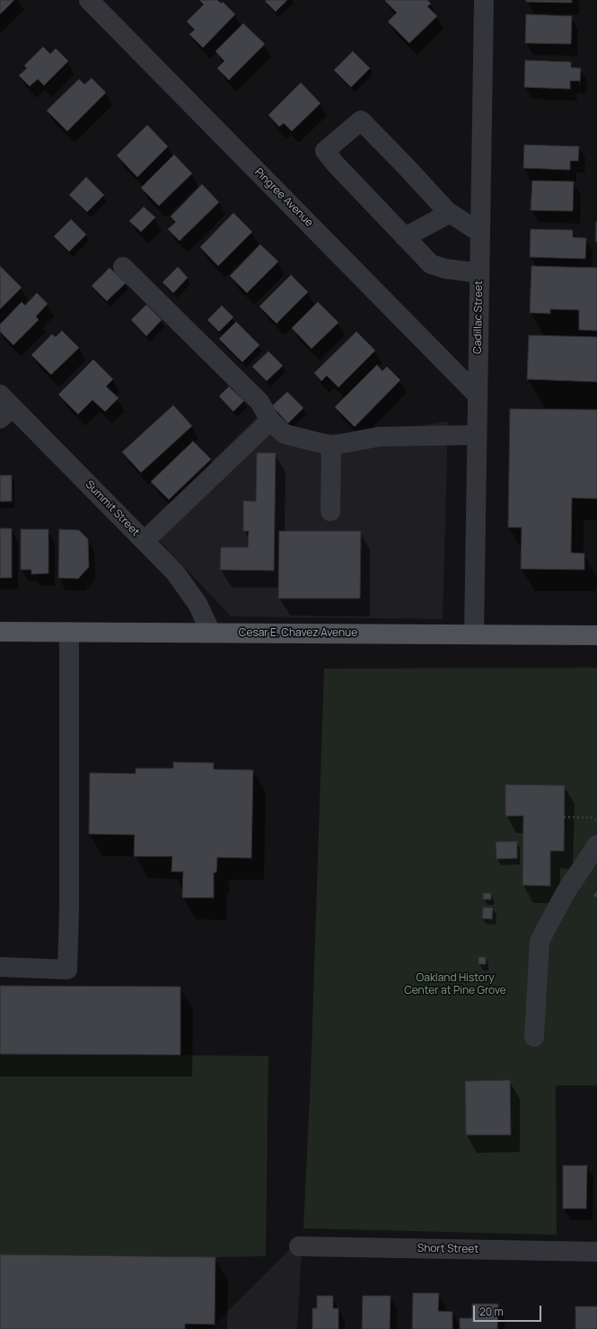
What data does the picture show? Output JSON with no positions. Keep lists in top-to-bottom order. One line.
{"streets":{"main road":["Cesar E. Chavez Avenue"],"street":["Pingree Avenue","Cadillac Street","Summit Street","Short Street"]},"crossings":[["Pingree Avenue","Cadillac Street"],["Cadillac Street","Cesar E. Chavez Avenue"],["Summit Street","Cesar E. Chavez Avenue"]],"parks":["Oakland History Center at Pine Grove"],"scale_bar":"20 m"}
